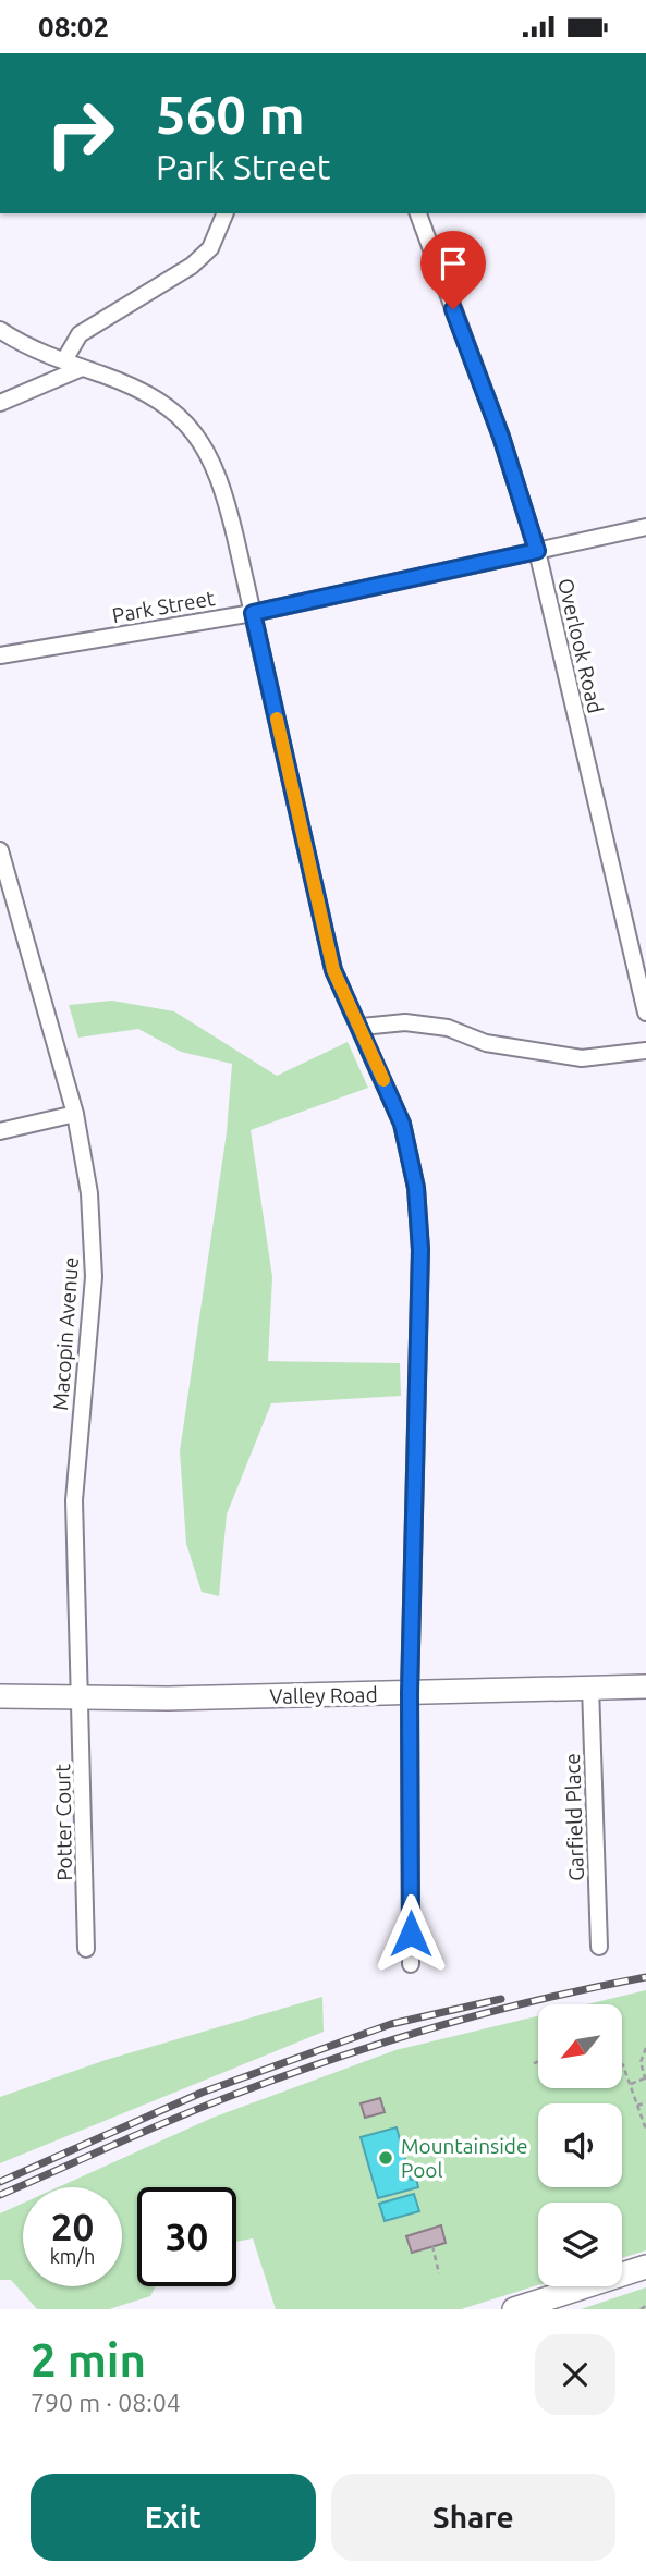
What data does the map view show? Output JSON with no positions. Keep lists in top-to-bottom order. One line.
{"streets":{"main road":["Valley Road"],"street":["Park Street","Overlook Road","Macopin Avenue","Garfield Place","Potter Court"]},"crossings":[["Park Street","Overlook Road"],["Macopin Avenue","Valley Road"],["Macopin Avenue","Potter Court"],["Valley Road","Garfield Place"],["Valley Road","Potter Court"]],"places":["Mountainside Pool"],"north":"bottom left","page":{"status":"08:02","turn":["560 m","Park Street"],"speed":"20 km/h","limit":"30","heading":["2 min","790 m · 08:04"],"buttons":["Exit","Share"]}}
